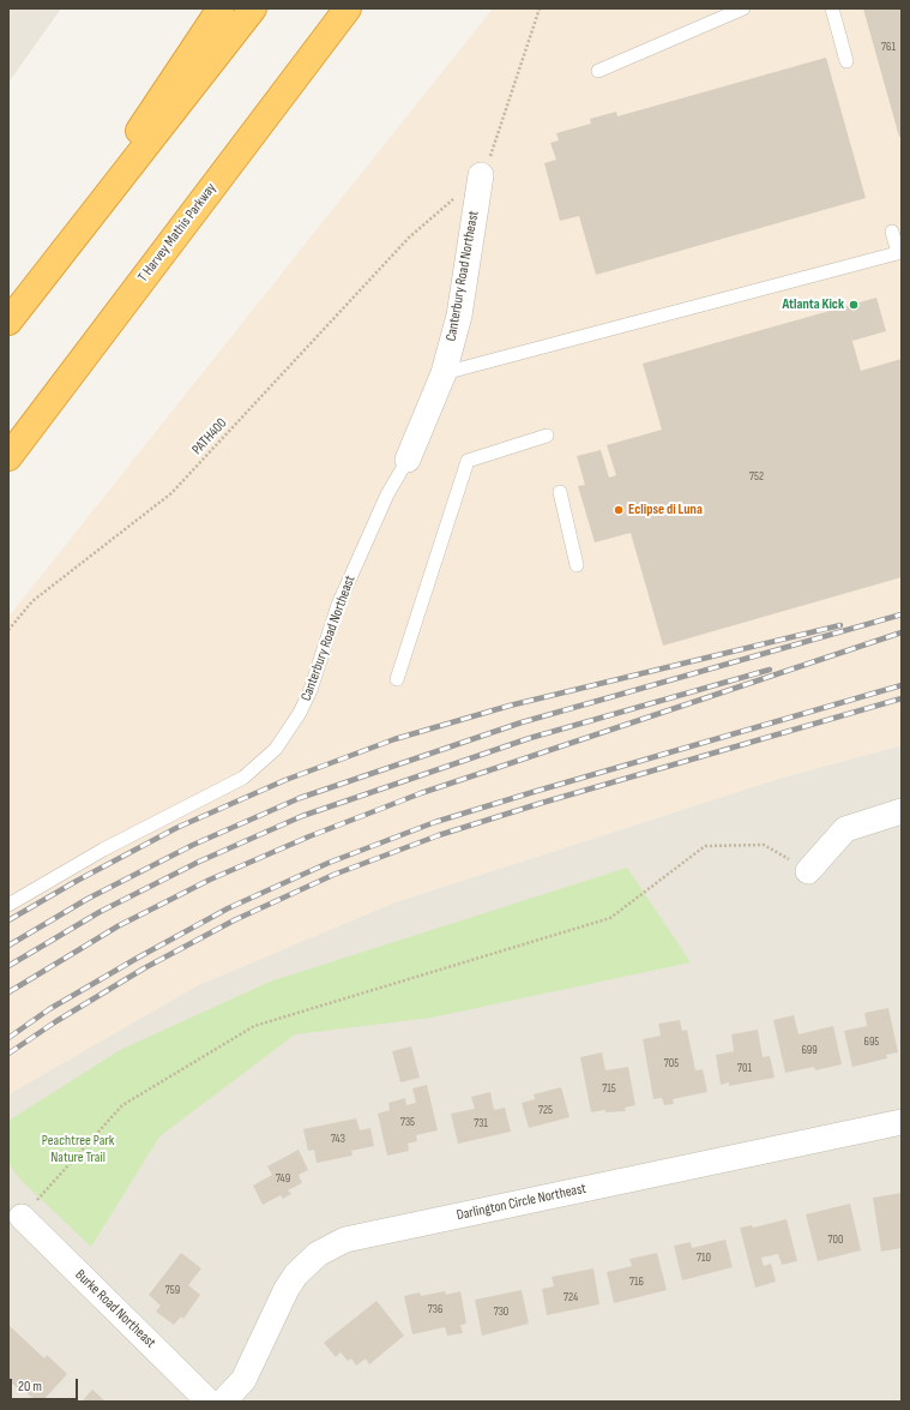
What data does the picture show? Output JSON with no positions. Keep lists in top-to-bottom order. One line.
{"streets":{"highway":["T Harvey Mathis Parkway"],"street":["Canterbury Road Northeast","Darlington Circle Northeast","Burke Road Northeast"],"path":["PATH400"]},"crossings":[["Canterbury Road Northeast","PATH400"]],"parks":["Peachtree Park Nature Trail"],"places":["Atlanta Kick","Eclipse di Luna"],"house_numbers":["761","752","695","699","705","701","715","725","735","731","743","749","700","710","716","759","724","736","730"],"scale_bar":"20 m"}
